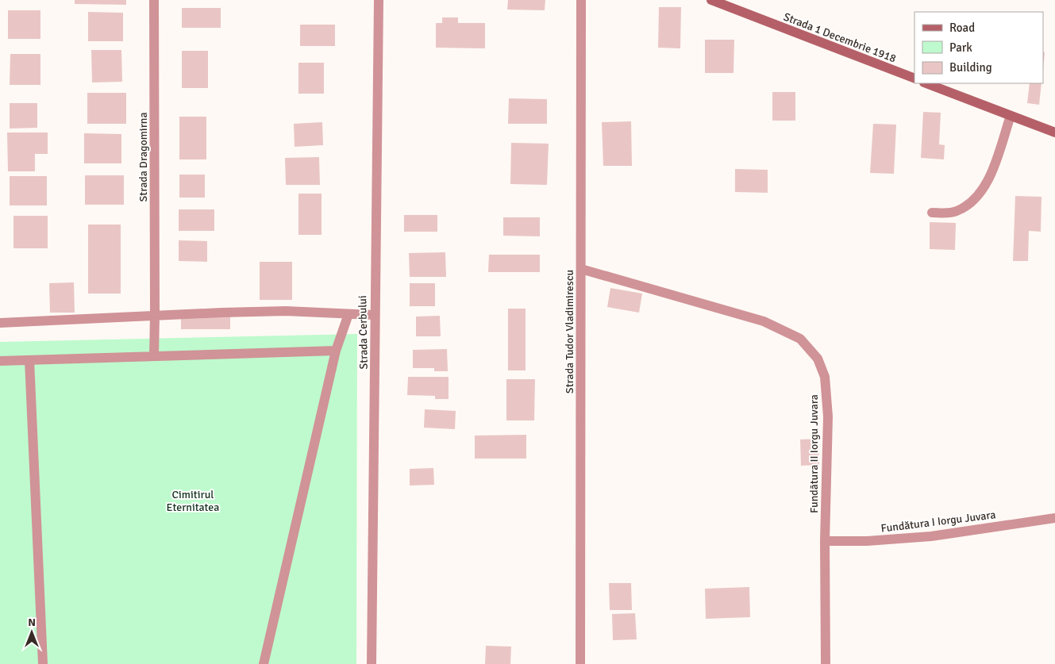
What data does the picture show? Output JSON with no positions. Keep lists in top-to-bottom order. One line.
{"streets":{"main road":["Strada 1 Decembrie 1918"],"street":["Strada Dragomirna","Strada Tudor Vladimirescu","Strada Cerbului","Fundătura II Iorgu Juvara","Fundătura I Iorgu Juvara"]},"crossings":[["Strada Tudor Vladimirescu","Fundătura II Iorgu Juvara"],["Fundătura II Iorgu Juvara","Fundătura I Iorgu Juvara"]],"parks":["Cimitirul Eternitatea"],"legend":["Road","Park","Building"],"north":"top"}
